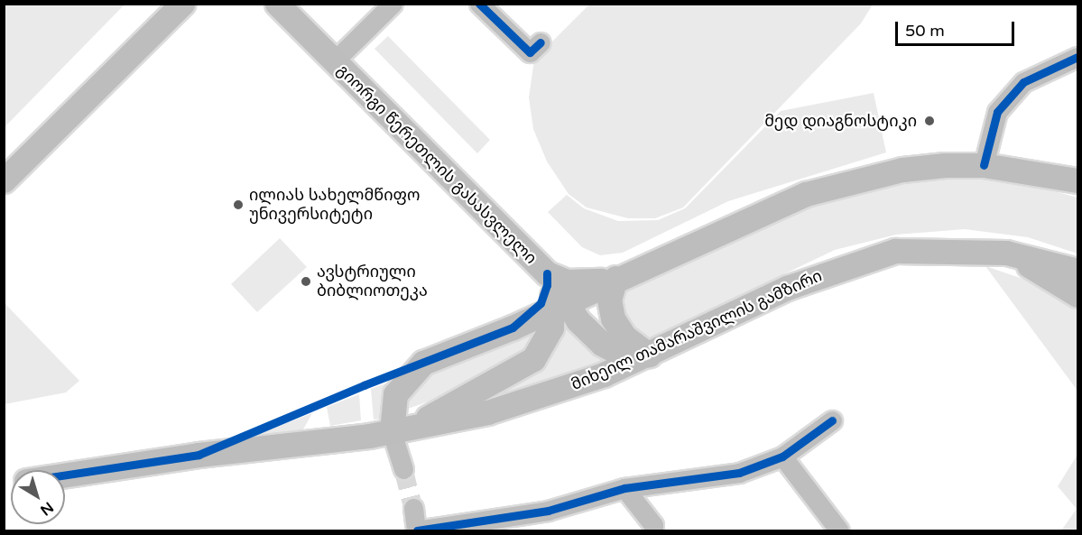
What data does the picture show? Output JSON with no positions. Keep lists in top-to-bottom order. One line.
{"streets":{"main road":["გიორგი წერეთლის გასასვლელი","მიხეილ თამარაშვილის გამზირი"]},"places":["მედ დიაგნოსტიკი","ილიას სახელმწიფო უნივერსიტეტი","ავსტრიული ბიბლიოთეკა"],"scale_bar":"50 m","north":"bottom right"}
